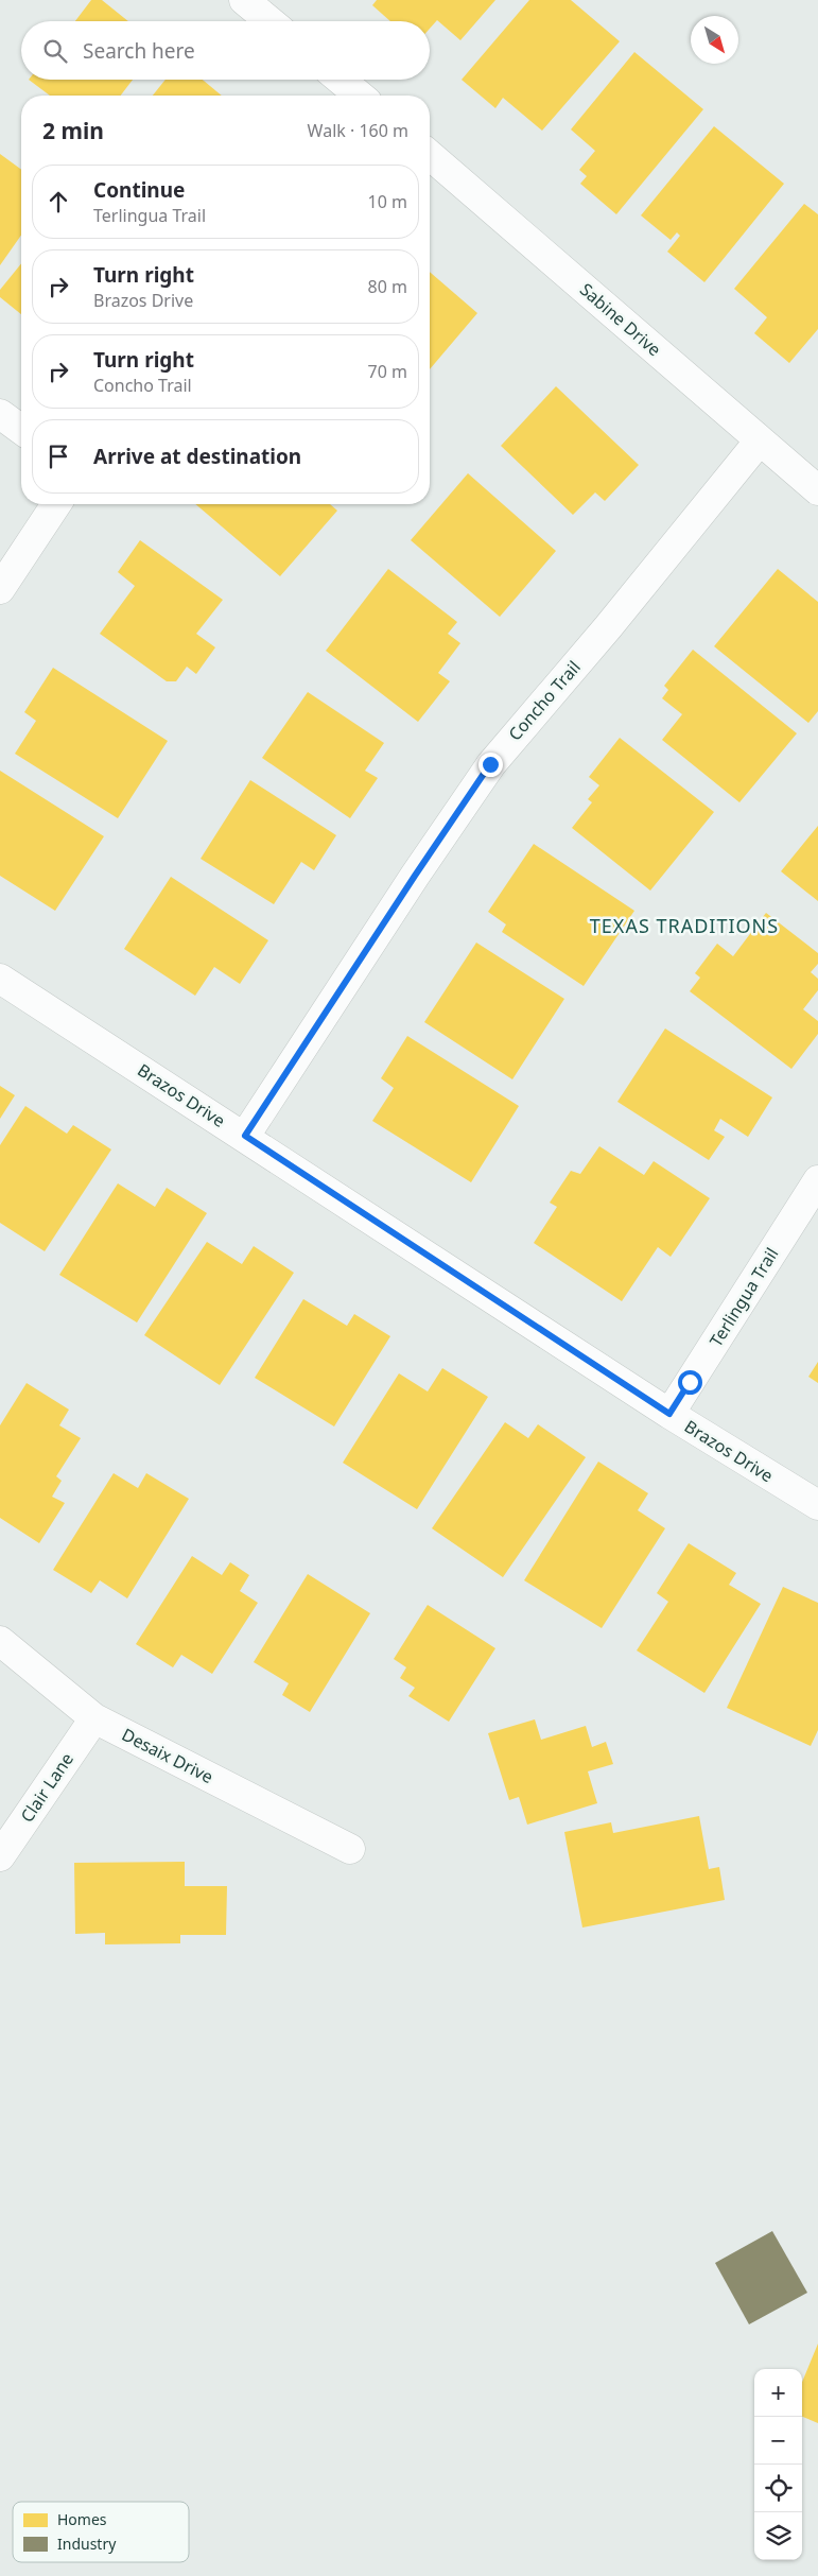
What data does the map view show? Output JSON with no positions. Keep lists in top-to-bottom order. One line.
{"streets":{"street":["Sabine Drive","Concho Trail","Brazos Drive","Terlingua Trail","Desaix Drive","Clair Lane"]},"crossings":[["Sabine Drive","Concho Trail"],["Concho Trail","Brazos Drive"],["Brazos Drive","Terlingua Trail"],["Desaix Drive","Clair Lane"]],"districts":["TEXAS TRADITIONS"],"legend":["Homes","Industry"],"north":"bottom right","page":{"search":"Search here","heading":["2 min","Walk · 160 m"],"list":[["Continue","Terlingua Trail","10 m"],["Turn right","Brazos Drive","80 m"],["Turn right","Concho Trail","70 m"],"Arrive at destination"],"map_buttons":["+","−"]}}
